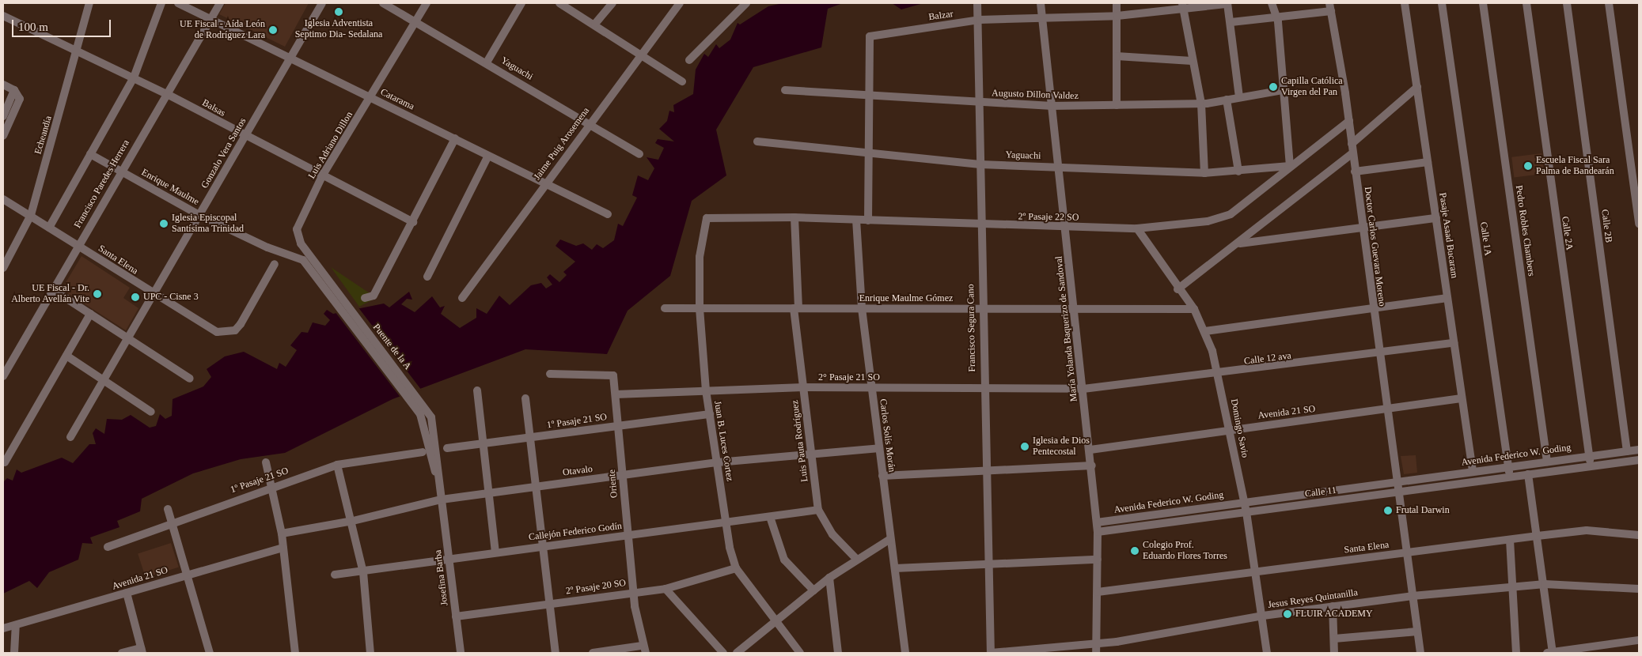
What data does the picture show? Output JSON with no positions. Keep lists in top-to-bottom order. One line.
{"streets":{"street":["Balzar","Yaguachi","Augusto Dillon Valdez","Catarama","Balsas","Echeandía","Jaime Puig Arosemena","Luis Adriano Dillon","Gonzalo Vera Santos","Francisco Paredes Herrera","Enrique Maulme","2º Pasaje 22 SO","Calle 2B","Pedro Robles Chambers","Calle 2A","Pasaje Asaad Bucaram","Calle 1A","Doctor Carlos Guevara Moreno","Santa Elena","Enrique Maulme Gómez","Francisco Segura Cano","María Yolanda Baquerizo de Sandoval","Puente de la A","Calle 12 ava","2° Pasaje 21 SO","Avenida 21 SO","1º Pasaje 21 SO","Domingo Savio","Carlos Solís Morán","Juan B. Luces Cortez","Luis Pauta Rodríguez","Avenida Federico W. Goding","Otavalo","Oriente","Calle 11","Callejón Federico Godín","Josefina Barba","2º Pasaje 20 SO","Jesus Reyes Quintanilla"]},"crossings":[["Balzar","Augusto Dillon Valdez"],["Balzar","Francisco Segura Cano"],["Balzar","María Yolanda Baquerizo de Sandoval"],["Yaguachi","Jaime Puig Arosemena"],["Yaguachi","Luis Adriano Dillon"],["Yaguachi","2º Pasaje 22 SO"],["Yaguachi","Francisco Segura Cano"],["Yaguachi","María Yolanda Baquerizo de Sandoval"],["Augusto Dillon Valdez","Francisco Segura Cano"],["Augusto Dillon Valdez","María Yolanda Baquerizo de Sandoval"],["Catarama","Jaime Puig Arosemena"],["Catarama","Luis Adriano Dillon"],["Catarama","Gonzalo Vera Santos"],["Catarama","Francisco Paredes Herrera"],["Balsas","Echeandía"],["Balsas","Luis Adriano Dillon"],["Balsas","Gonzalo Vera Santos"],["Balsas","Francisco Paredes Herrera"],["Echeandía","Santa Elena"],["Luis Adriano Dillon","Enrique Maulme"],["Luis Adriano Dillon","Puente de la A"],["Gonzalo Vera Santos","Enrique Maulme"],["Gonzalo Vera Santos","Santa Elena"],["Francisco Paredes Herrera","Enrique Maulme"],["Francisco Paredes Herrera","Santa Elena"],["Enrique Maulme","Puente de la A"],["2º Pasaje 22 SO","Doctor Carlos Guevara Moreno"],["2º Pasaje 22 SO","Francisco Segura Cano"],["2º Pasaje 22 SO","María Yolanda Baquerizo de Sandoval"],["2º Pasaje 22 SO","Domingo Savio"],["2º Pasaje 22 SO","Carlos Solís Morán"],["2º Pasaje 22 SO","Juan B. Luces Cortez"],["2º Pasaje 22 SO","Luis Pauta Rodríguez"],["Calle 2B","Avenida Federico W. Goding"],["Pedro Robles Chambers","Avenida Federico W. Goding"],["Calle 2A","Avenida Federico W. Goding"],["Pasaje Asaad Bucaram","Calle 12 ava"],["Pasaje Asaad Bucaram","Avenida 21 SO"],["Pasaje Asaad Bucaram","Avenida Federico W. Goding"],["Calle 1A","Avenida Federico W. Goding"],["Doctor Carlos Guevara Moreno","Santa Elena"],["Doctor Carlos Guevara Moreno","Calle 12 ava"],["Doctor Carlos Guevara Moreno","Avenida 21 SO"],["Doctor Carlos Guevara Moreno","Avenida Federico W. Goding"],["Doctor Carlos Guevara Moreno","Calle 11"],["Doctor Carlos Guevara Moreno","Jesus Reyes Quintanilla"],["Santa Elena","María Yolanda Baquerizo de Sandoval"],["Santa Elena","Domingo Savio"],["Enrique Maulme Gómez","Francisco Segura Cano"],["Enrique Maulme Gómez","María Yolanda Baquerizo de Sandoval"],["Enrique Maulme Gómez","Domingo Savio"],["Enrique Maulme Gómez","Carlos Solís Morán"],["Enrique Maulme Gómez","Juan B. Luces Cortez"],["Enrique Maulme Gómez","Luis Pauta Rodríguez"],["Francisco Segura Cano","2° Pasaje 21 SO"],["Francisco Segura Cano","Jesus Reyes Quintanilla"],["María Yolanda Baquerizo de Sandoval","Calle 12 ava"],["María Yolanda Baquerizo de Sandoval","2° Pasaje 21 SO"],["María Yolanda Baquerizo de Sandoval","Avenida 21 SO"],["María Yolanda Baquerizo de Sandoval","Avenida Federico W. Goding"],["María Yolanda Baquerizo de Sandoval","Calle 11"],["María Yolanda Baquerizo de Sandoval","Jesus Reyes Quintanilla"],["Puente de la A","Josefina Barba"],["Calle 12 ava","2° Pasaje 21 SO"],["Calle 12 ava","Domingo Savio"],["2° Pasaje 21 SO","Carlos Solís Morán"],["2° Pasaje 21 SO","Juan B. Luces Cortez"],["2° Pasaje 21 SO","Luis Pauta Rodríguez"],["2° Pasaje 21 SO","Oriente"],["Avenida 21 SO","Domingo Savio"],["1º Pasaje 21 SO","Juan B. Luces Cortez"],["1º Pasaje 21 SO","Oriente"],["Domingo Savio","Avenida Federico W. Goding"],["Domingo Savio","Calle 11"],["Domingo Savio","Jesus Reyes Quintanilla"],["Carlos Solís Morán","Otavalo"],["Juan B. Luces Cortez","Otavalo"],["Juan B. Luces Cortez","Callejón Federico Godín"],["Juan B. Luces Cortez","2º Pasaje 20 SO"],["Luis Pauta Rodríguez","Otavalo"],["Luis Pauta Rodríguez","Callejón Federico Godín"],["Avenida Federico W. Goding","Calle 11"],["Otavalo","Oriente"],["Otavalo","Josefina Barba"],["Oriente","Callejón Federico Godín"],["Oriente","2º Pasaje 20 SO"],["Callejón Federico Godín","Josefina Barba"],["Josefina Barba","2º Pasaje 20 SO"]],"places":["Iglesia Adventista Septimo Dia- Sedalana","UE Fiscal - Aída León de Rodríguez Lara","Capilla Católica Virgen del Pan","Escuela Fiscal Sara Palma de Bandearán","Iglesia Episcopal Santísima Trinidad","UE Fiscal - Dr. Alberto Avellán Vite","UPC - Cisne 3","Iglesia de Dios Pentecostal","Frutal Darwin","Colegio Prof. Eduardo Flores Torres","FLUIR ACADEMY"],"scale_bar":"100 m"}
